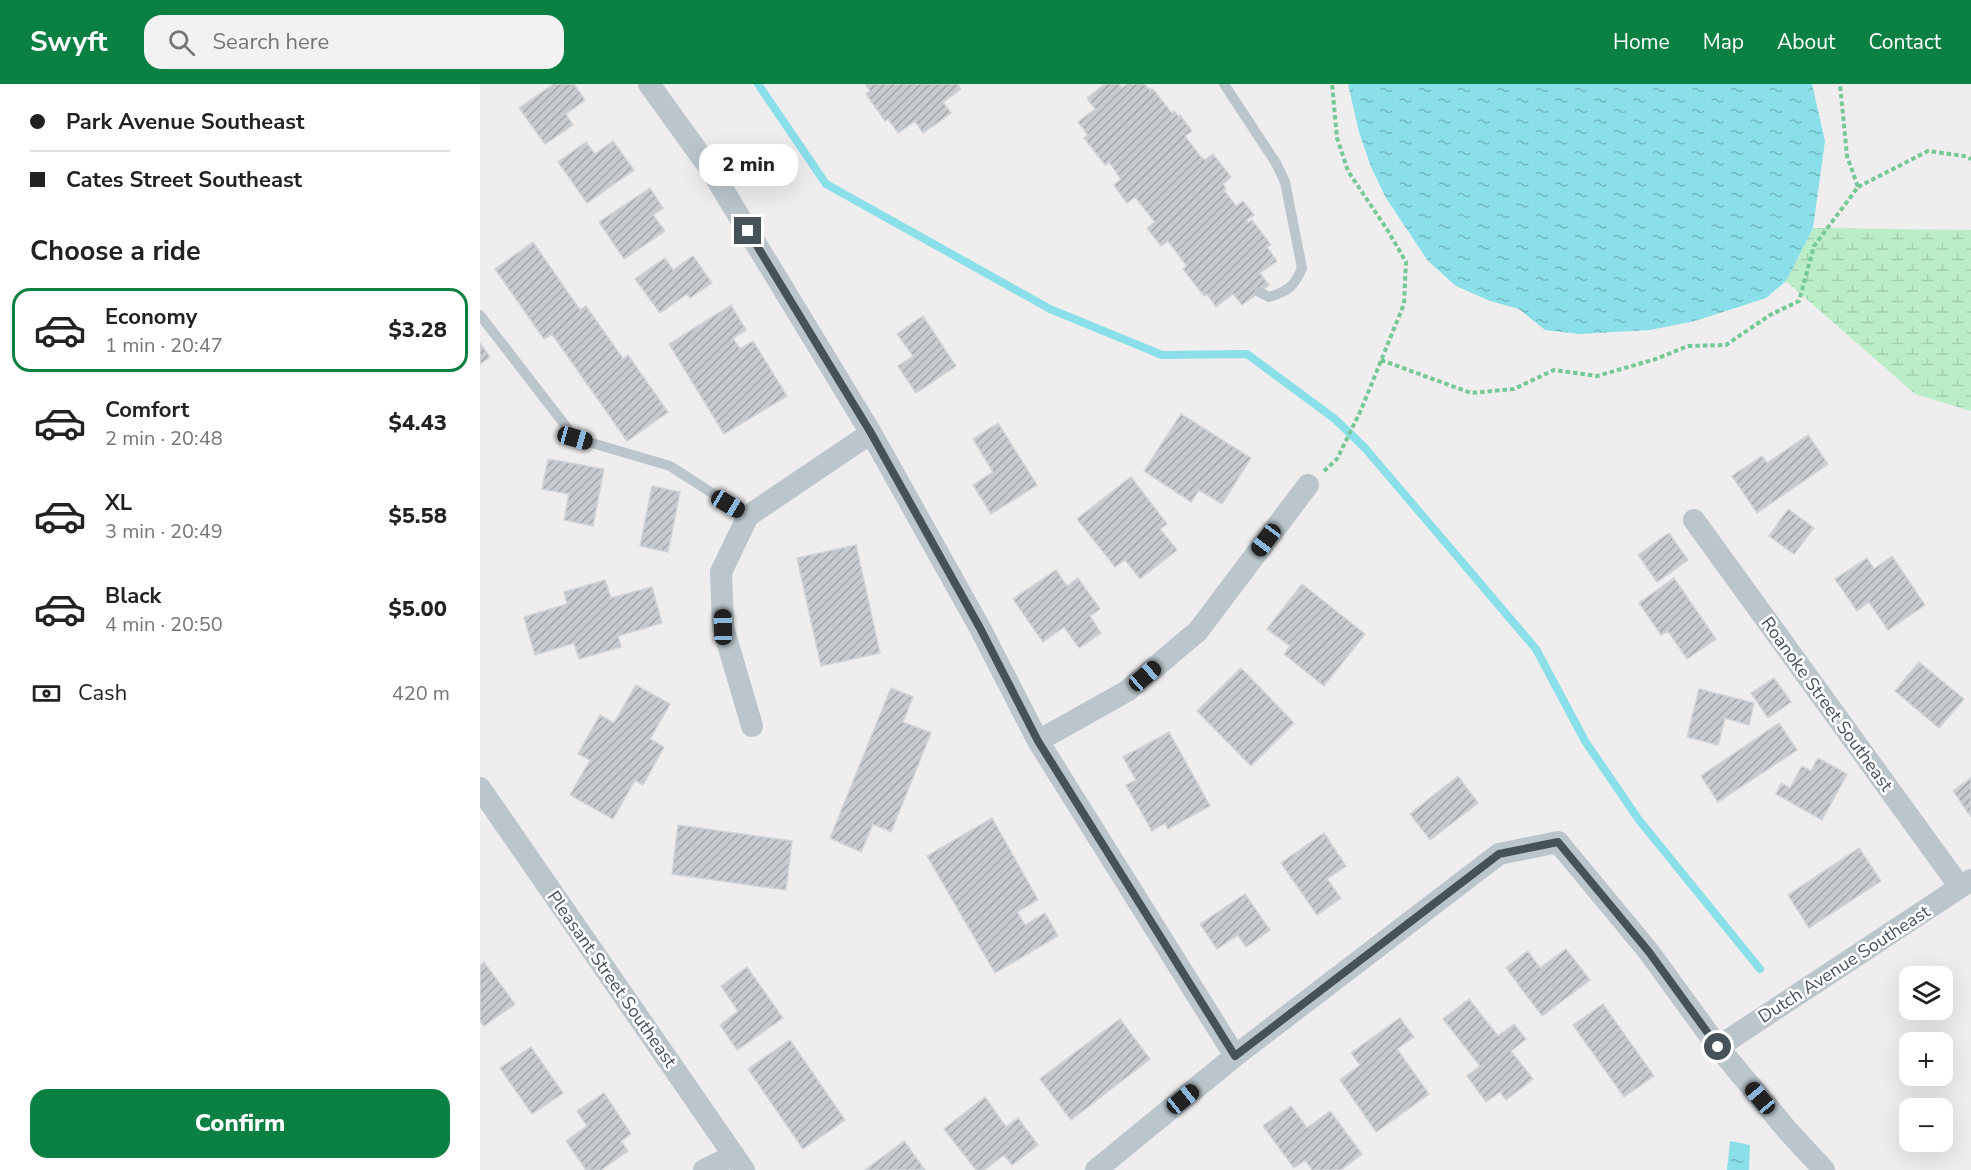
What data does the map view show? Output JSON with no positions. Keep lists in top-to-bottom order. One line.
{"streets":{"street":["Roanoke Street Southeast","Dutch Avenue Southeast","Pleasant Street Southeast"]},"crossings":[["Roanoke Street Southeast","Dutch Avenue Southeast"]],"page":{"header":"Swyft","search":"Search here","nav":["Home","Map","About","Contact"],"banner":["Park Avenue Southeast","Cates Street Southeast"],"bubble":"2 min","heading":"Choose a ride","list":[{"name":"Economy","note":"1 min · 20:47","value":"$3.28"},{"name":"Comfort","note":"2 min · 20:48","value":"$4.43"},{"name":"XL","note":"3 min · 20:49","value":"$5.58"},{"name":"Black","note":"4 min · 20:50","value":"$5.00"}],"pay":["Cash","420 m"],"map_buttons":["+","−"],"buttons":"Confirm"}}
